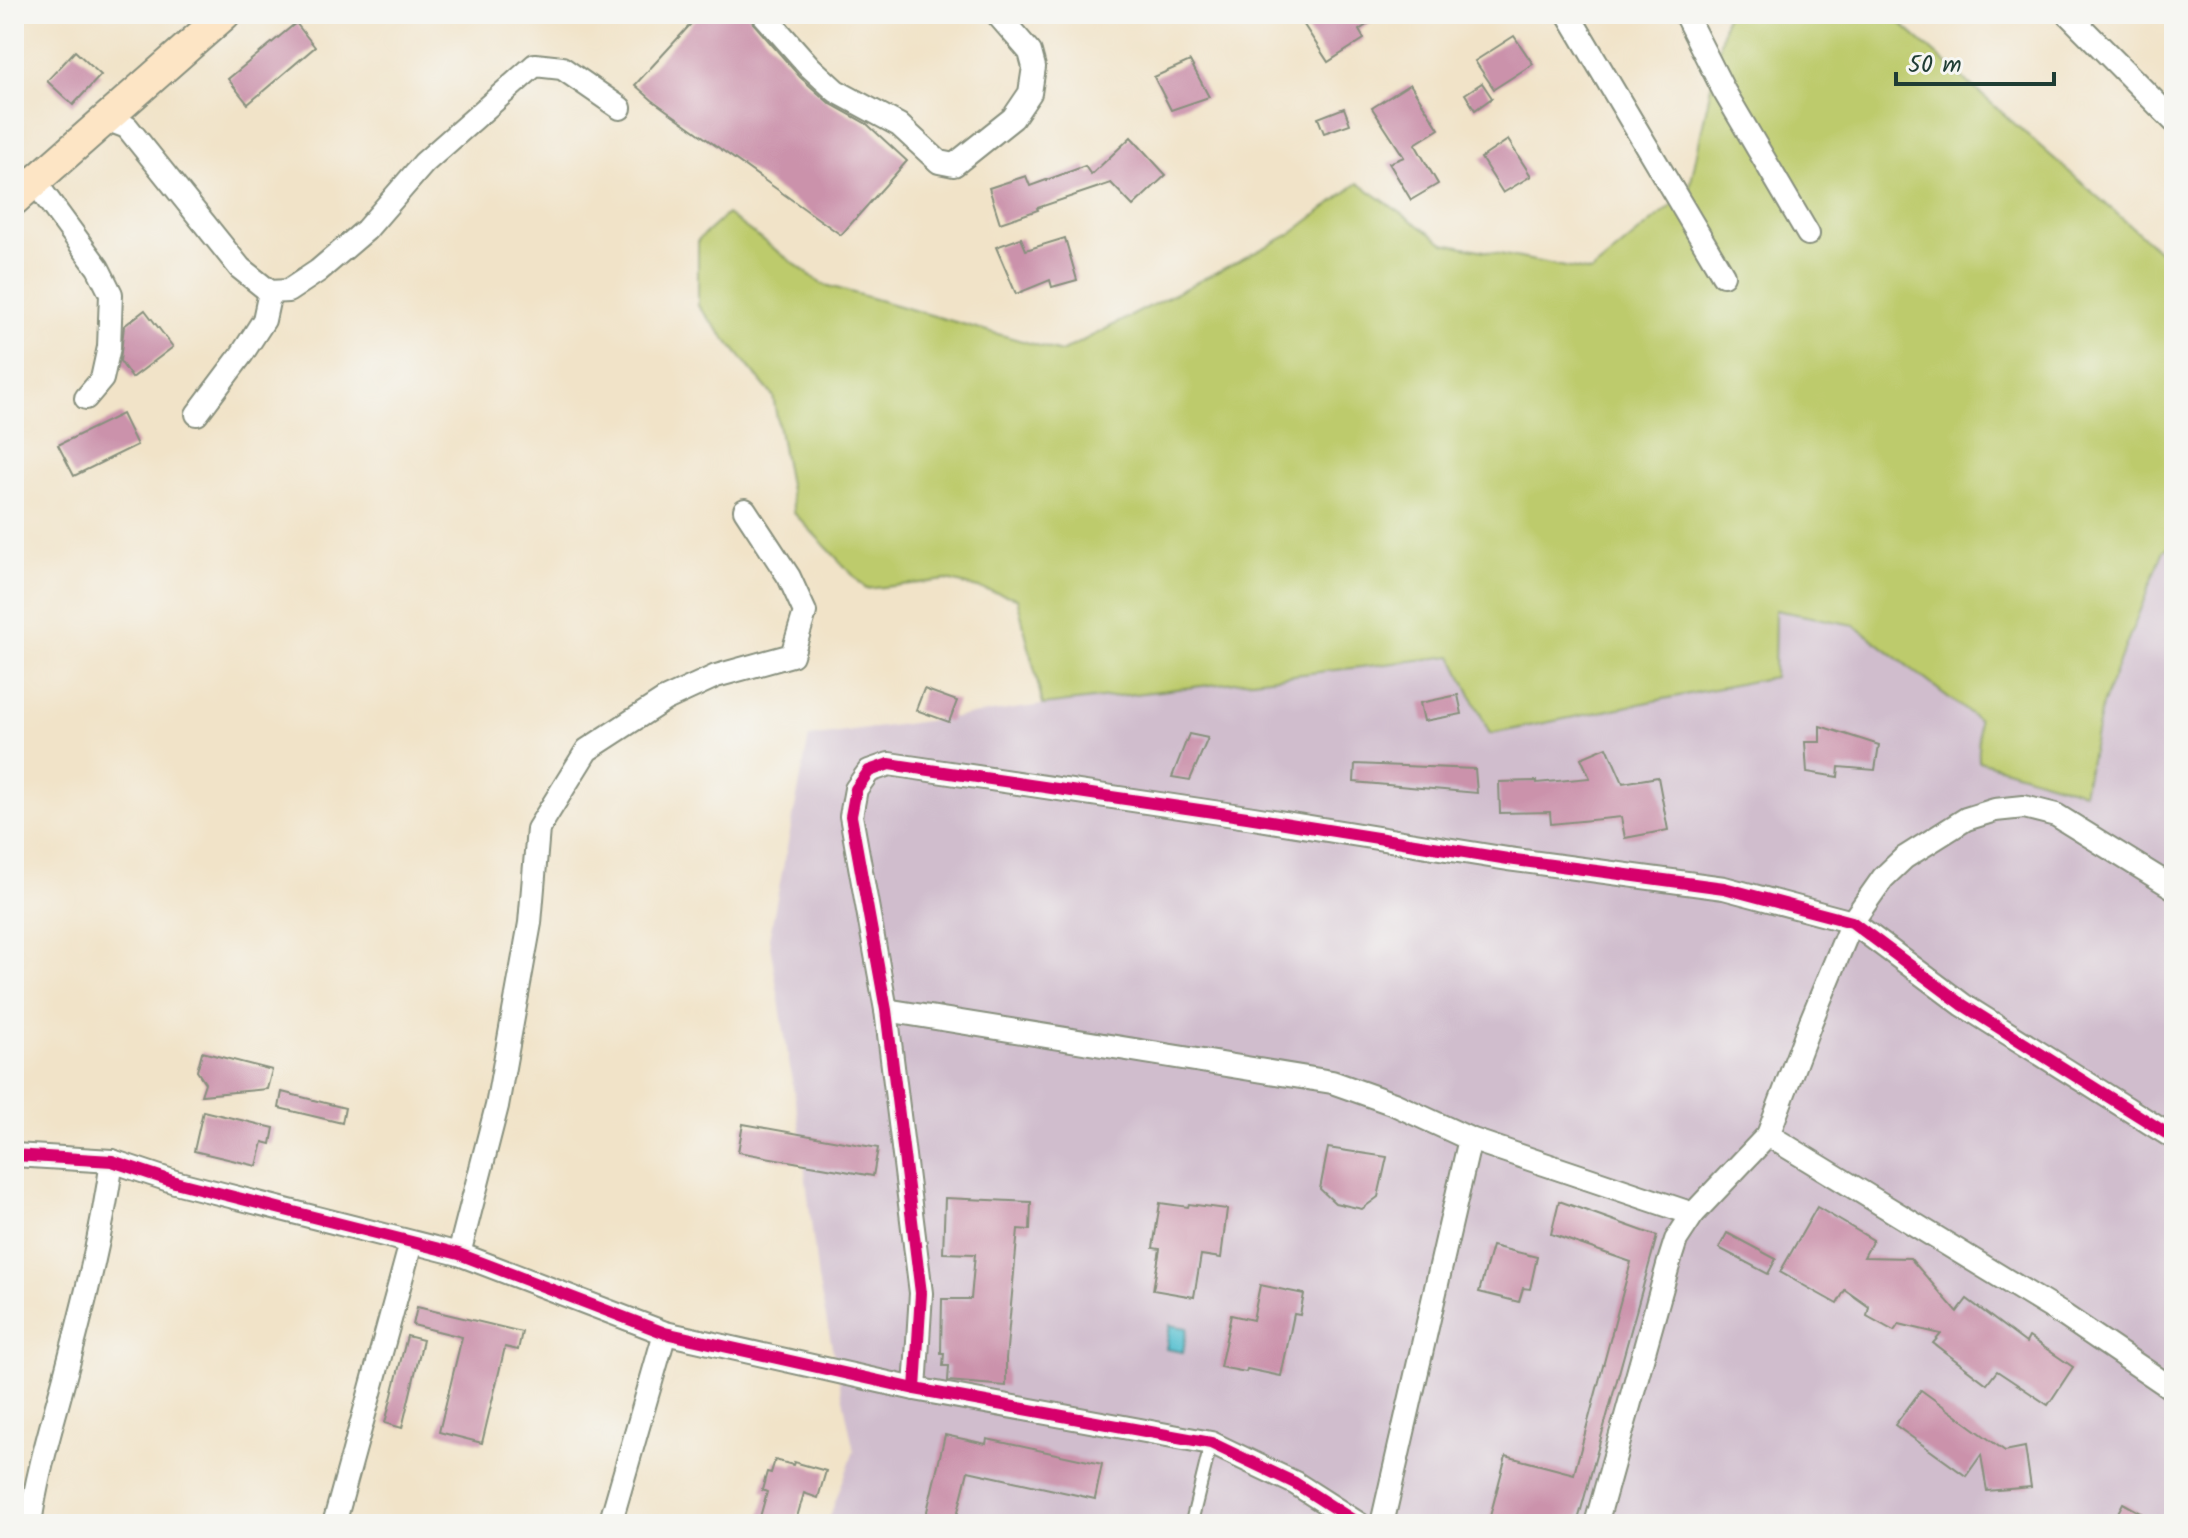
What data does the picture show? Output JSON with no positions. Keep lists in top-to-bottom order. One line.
{"scale_bar":"50 m"}
